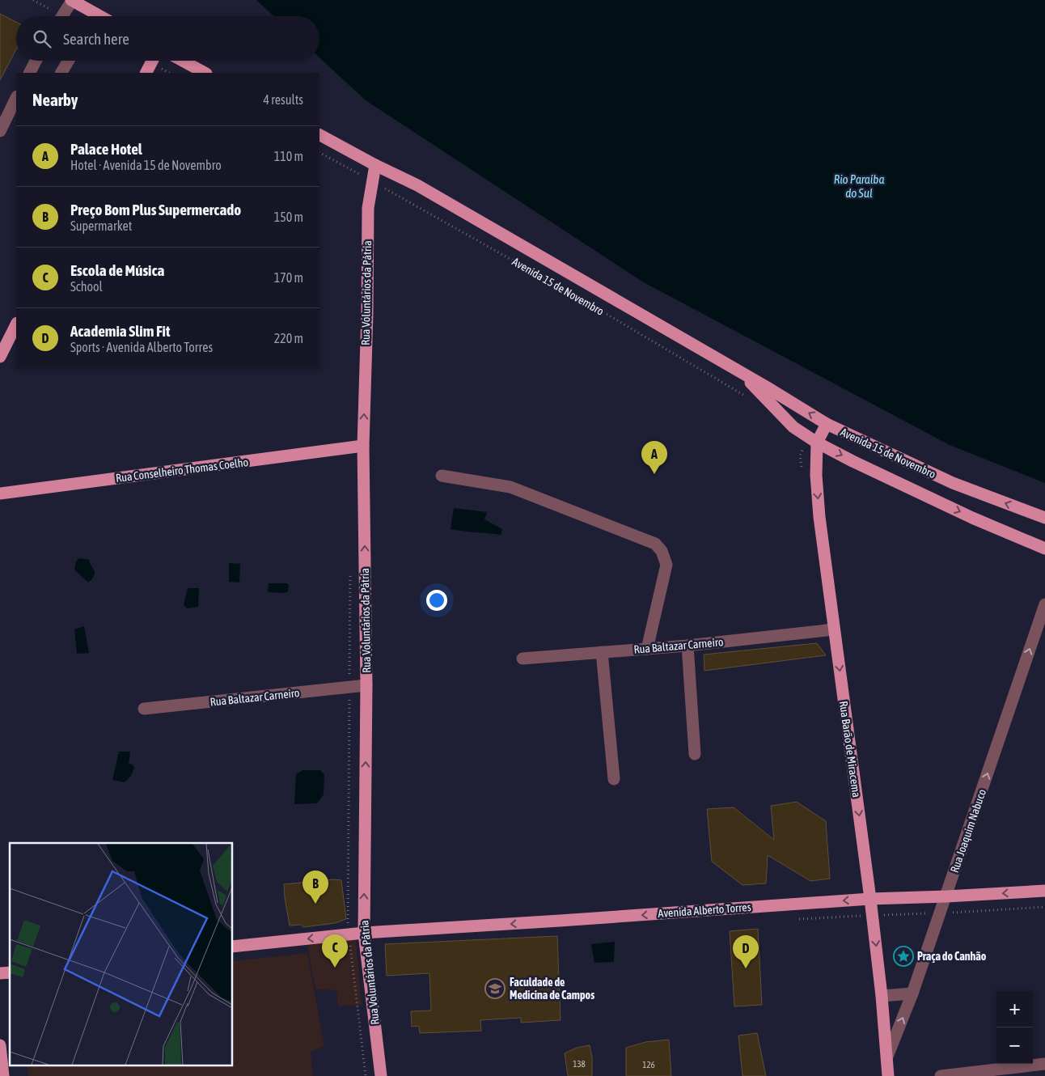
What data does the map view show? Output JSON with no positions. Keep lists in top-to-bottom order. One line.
{"streets":{"main road":["Avenida 15 de Novembro","Rua Voluntários da Pátria","Rua Conselheiro Thomas Coelho","Rua Barão de Miracema","Avenida Alberto Torres"],"street":["Rua Baltazar Carneiro","Rua Joaquim Nabuco"]},"crossings":[["Avenida 15 de Novembro","Rua Voluntários da Pátria"],["Avenida 15 de Novembro","Rua Barão de Miracema"],["Rua Voluntários da Pátria","Rua Conselheiro Thomas Coelho"],["Rua Voluntários da Pátria","Rua Baltazar Carneiro"],["Rua Voluntários da Pátria","Avenida Alberto Torres"],["Rua Baltazar Carneiro","Rua Barão de Miracema"],["Rua Barão de Miracema","Rua Joaquim Nabuco"],["Rua Barão de Miracema","Avenida Alberto Torres"],["Rua Joaquim Nabuco","Avenida Alberto Torres"]],"one_way":["Rua Voluntários da Pátria","Rua Barão de Miracema","Rua Joaquim Nabuco","Avenida Alberto Torres"],"water":["Rio Paraíba do Sul"],"places":{"place":["Praça do Canhão"],"school or university":["Faculdade de Medicina de Campos"]},"house_numbers":["138","126"],"page":{"search":"Search here","heading":["Nearby","4 results"],"list":[{"mark":"A","name":"Palace Hotel","note":"Hotel · Avenida 15 de Novembro","value":"110 m"},{"mark":"B","name":"Preço Bom Plus Supermercado","note":"Supermarket","value":"150 m"},{"mark":"C","name":"Escola de Música","note":"School","value":"170 m"},{"mark":"D","name":"Academia Slim Fit","note":"Sports · Avenida Alberto Torres","value":"220 m"}],"pins":["A","B","C","D"],"map_buttons":["+","−"]}}
